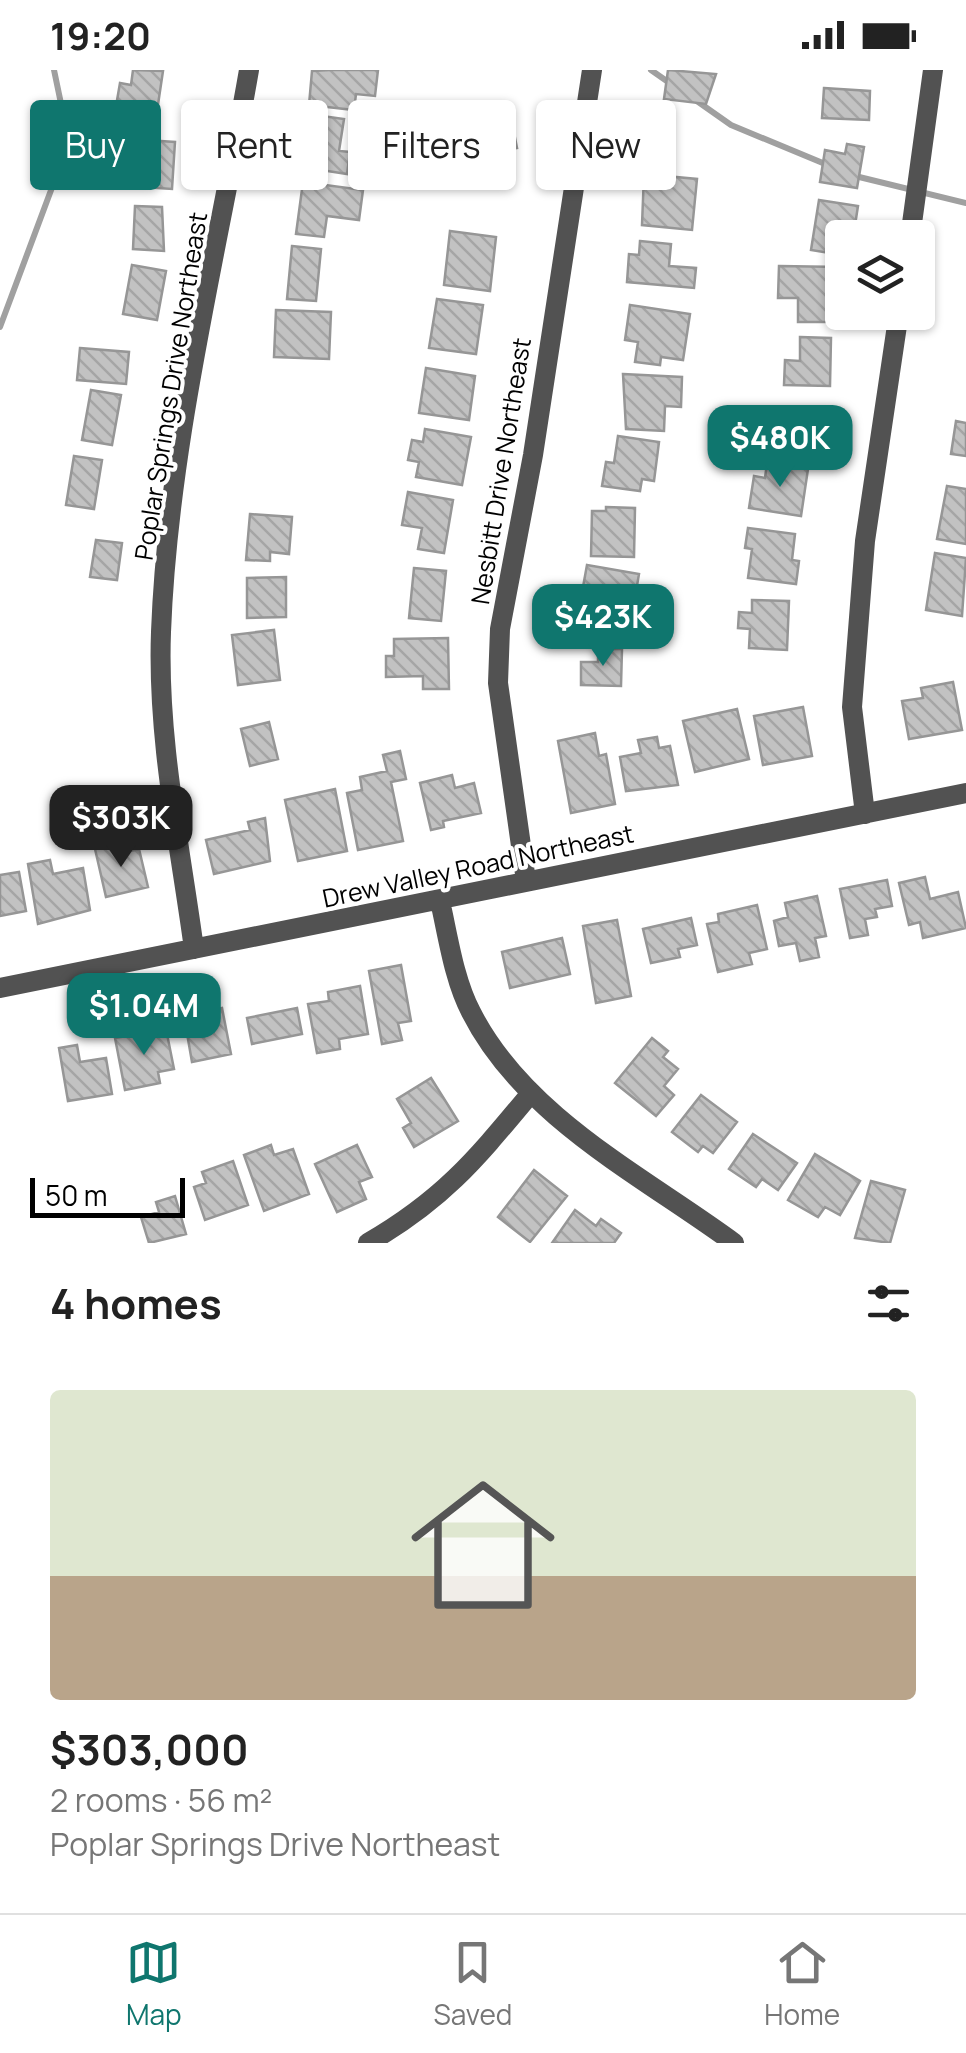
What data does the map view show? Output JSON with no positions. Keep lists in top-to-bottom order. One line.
{"streets":{"street":["Poplar Springs Drive Northeast","Nesbitt Drive Northeast","Drew Valley Road Northeast"]},"crossings":[["Poplar Springs Drive Northeast","Drew Valley Road Northeast"],["Nesbitt Drive Northeast","Drew Valley Road Northeast"]],"scale_bar":"50 m","page":{"status":"19:20","chip":["Buy","Rent","Filters","New"],"price":["$480K","$423K","$303K","$1.04M"],"scale":"50 m","heading":"4 homes","list":[{"name":"$303,000","note":"2 rooms · 56 m² · Poplar Springs Drive Northeast"}],"tabs":["Map","Saved","Home"]}}
